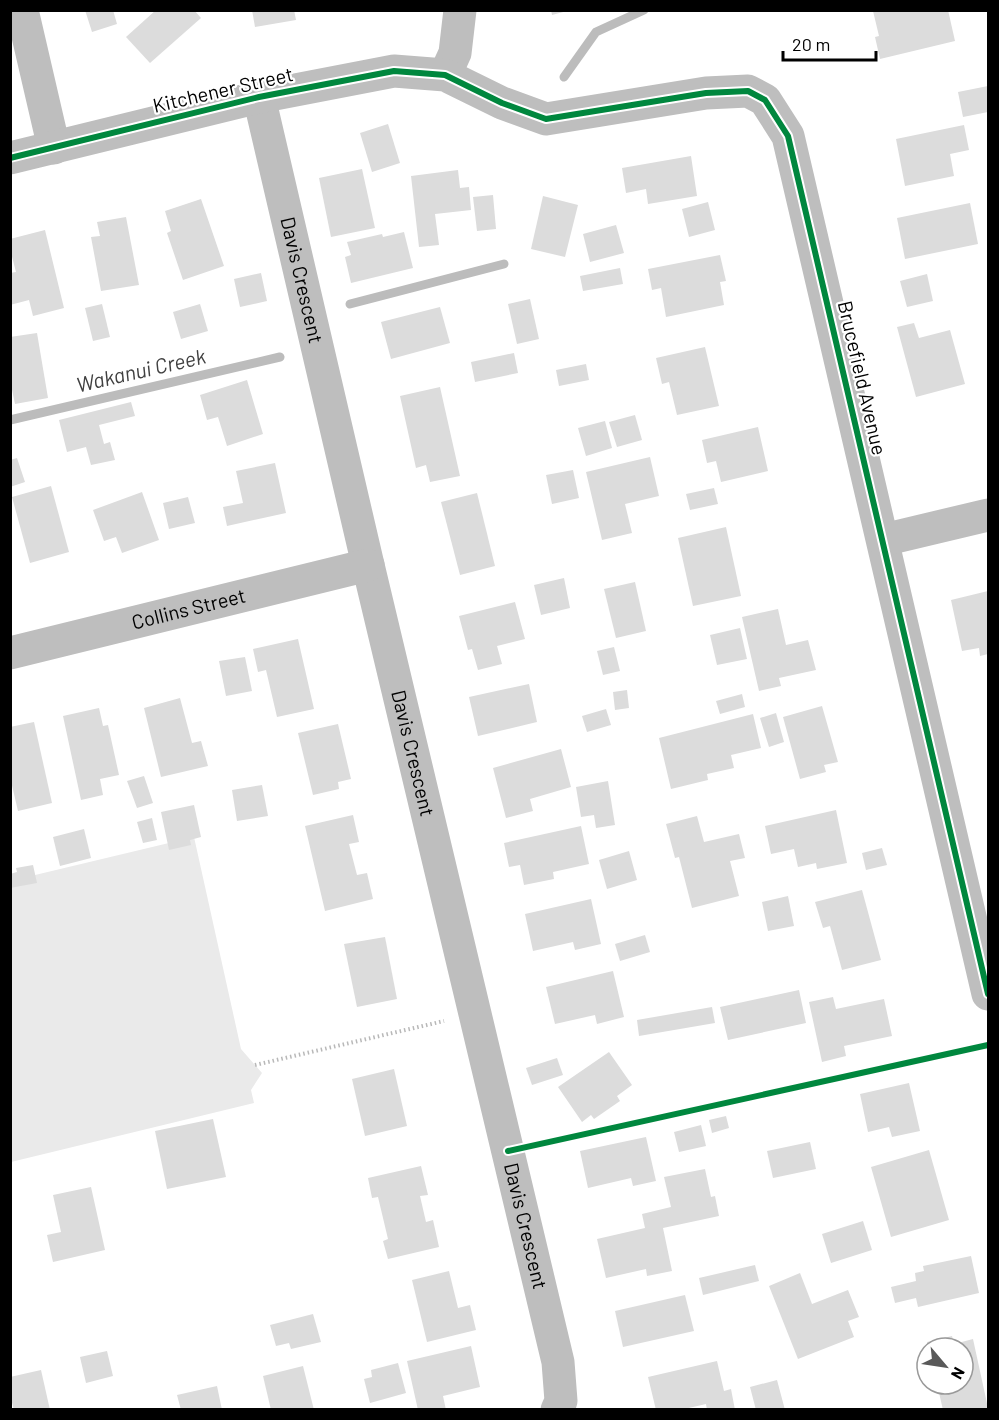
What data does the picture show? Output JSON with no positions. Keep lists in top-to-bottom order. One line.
{"streets":{"street":["Kitchener Street","Davis Crescent","Brucefield Avenue","Collins Street"]},"crossings":[["Kitchener Street","Davis Crescent"],["Kitchener Street","Brucefield Avenue"],["Davis Crescent","Collins Street"]],"water":["Wakanui Creek"],"scale_bar":"20 m","north":"bottom right"}
